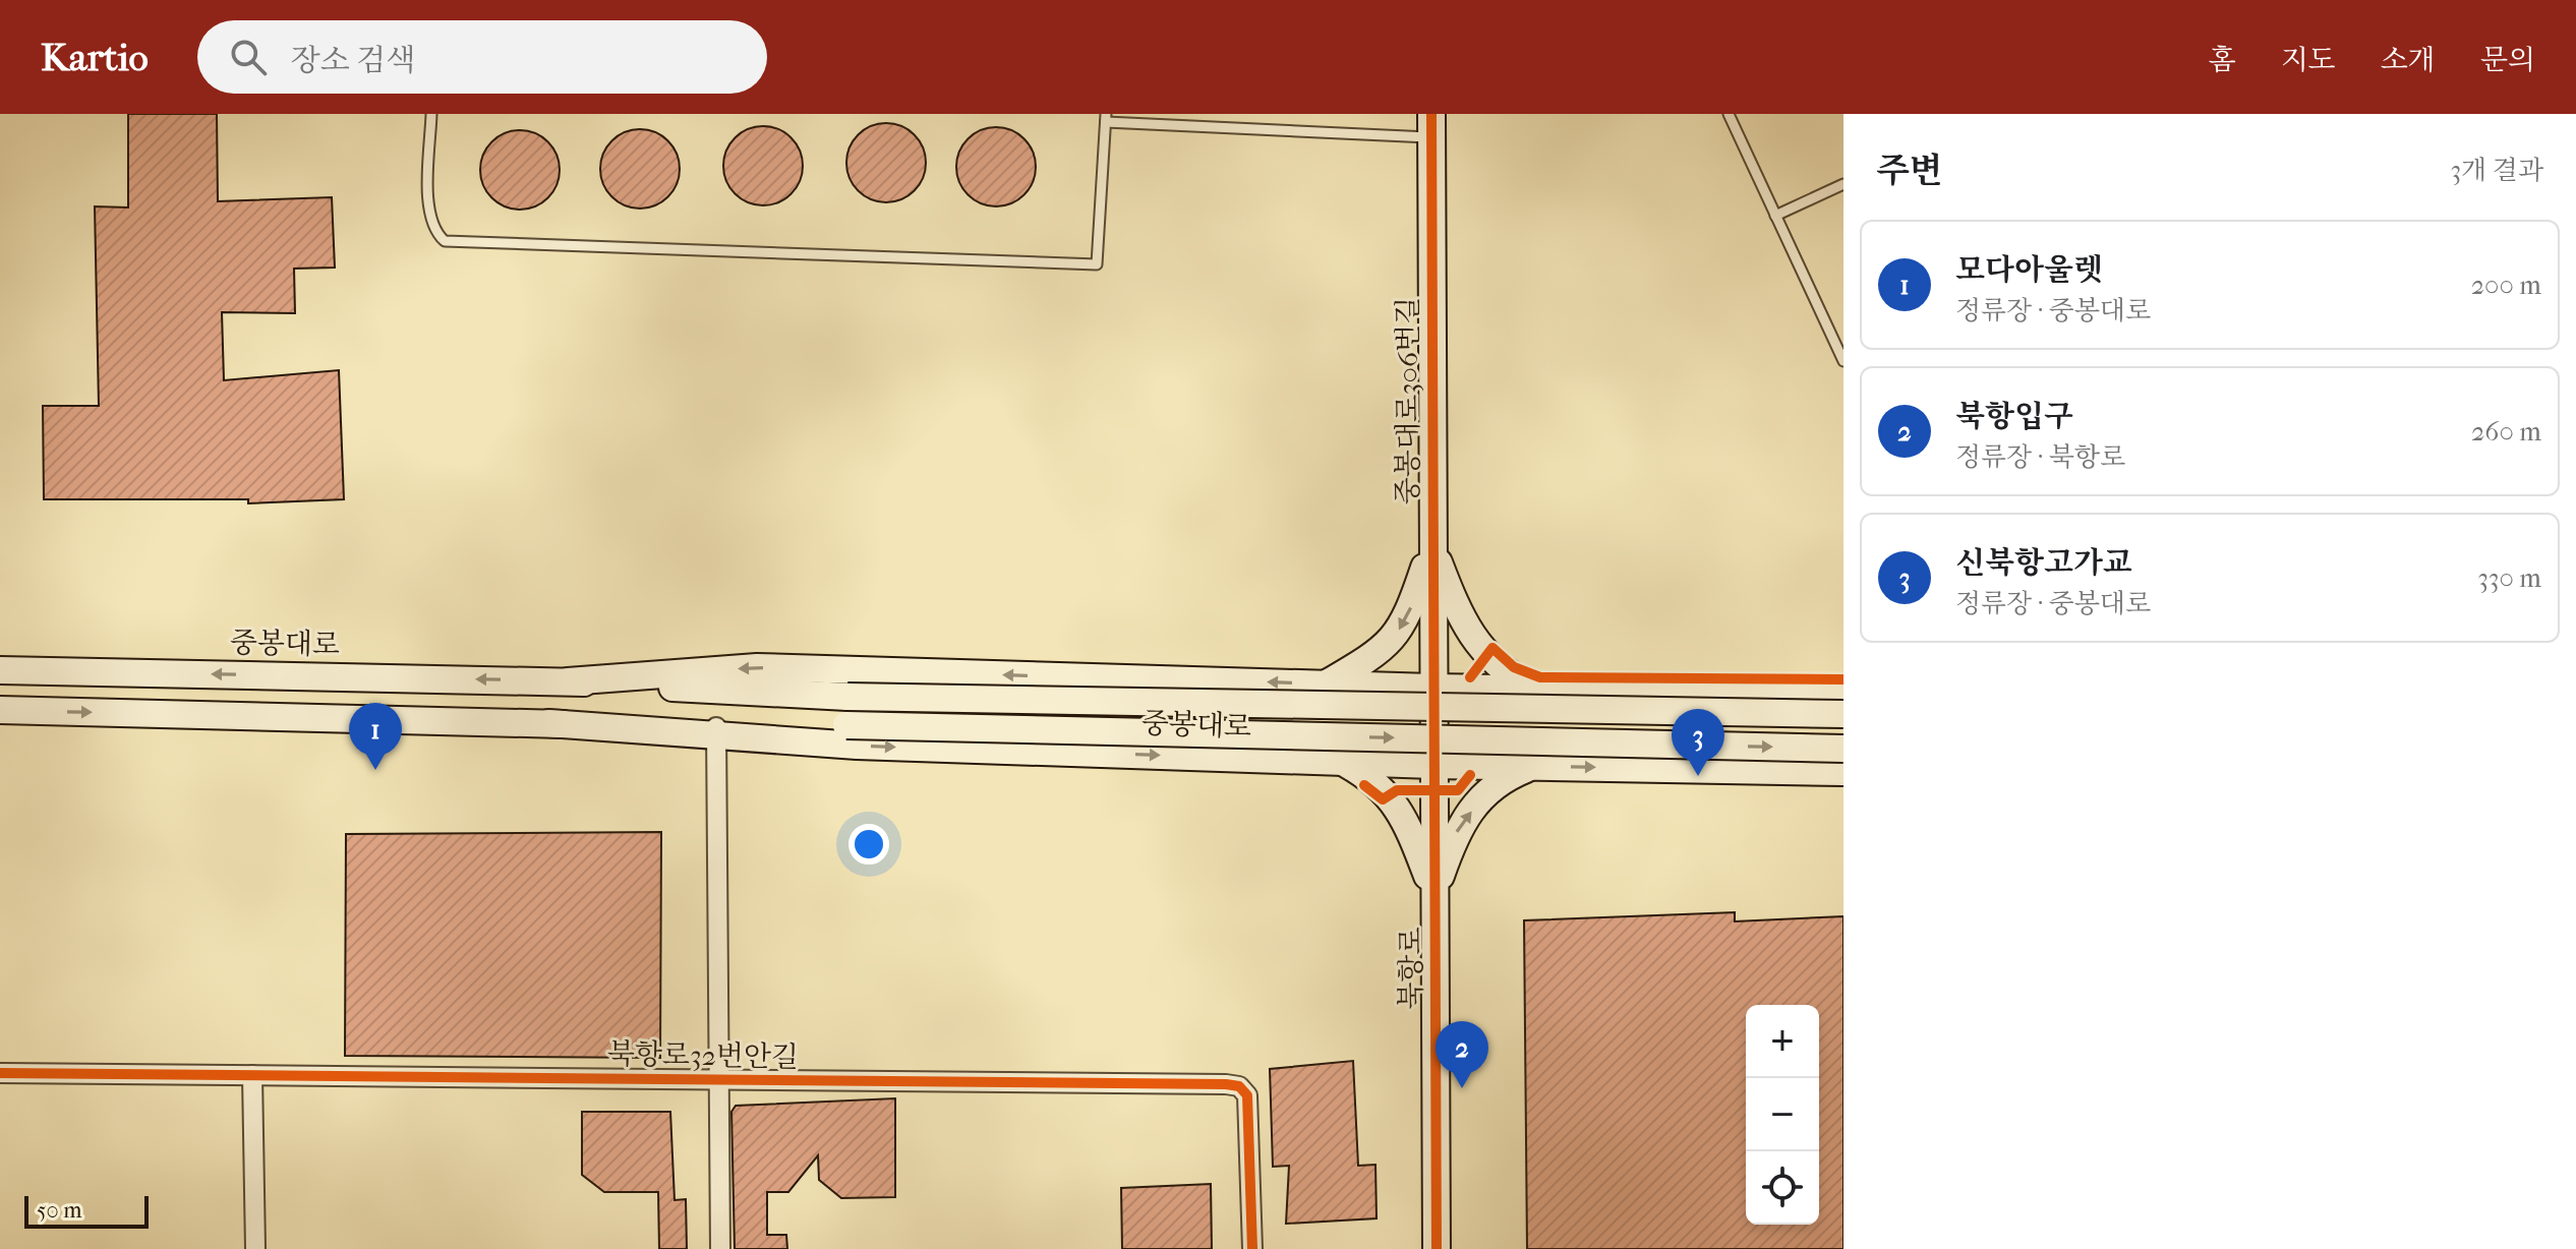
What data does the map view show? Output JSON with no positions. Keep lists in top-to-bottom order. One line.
{"streets":{"main road":["중봉대로306번길","중봉대로","북항로"],"street":["북항로32번안길"]},"crossings":[["중봉대로306번길","중봉대로"],["중봉대로306번길","북항로"],["중봉대로","북항로"]],"scale_bar":"50 m","page":{"header":"Kartio","search":"장소 검색","nav":["홈","지도","소개","문의"],"heading":["주변","3개 결과"],"list":[{"mark":"1","name":"모다아울렛","note":"정류장 · 중봉대로","value":"200 m"},{"mark":"2","name":"북항입구","note":"정류장 · 북항로","value":"260 m"},{"mark":"3","name":"신북항고가교","note":"정류장 · 중봉대로","value":"330 m"}],"pins":["1","3","2"],"map_buttons":["+","−"],"scale":"50 m"}}
